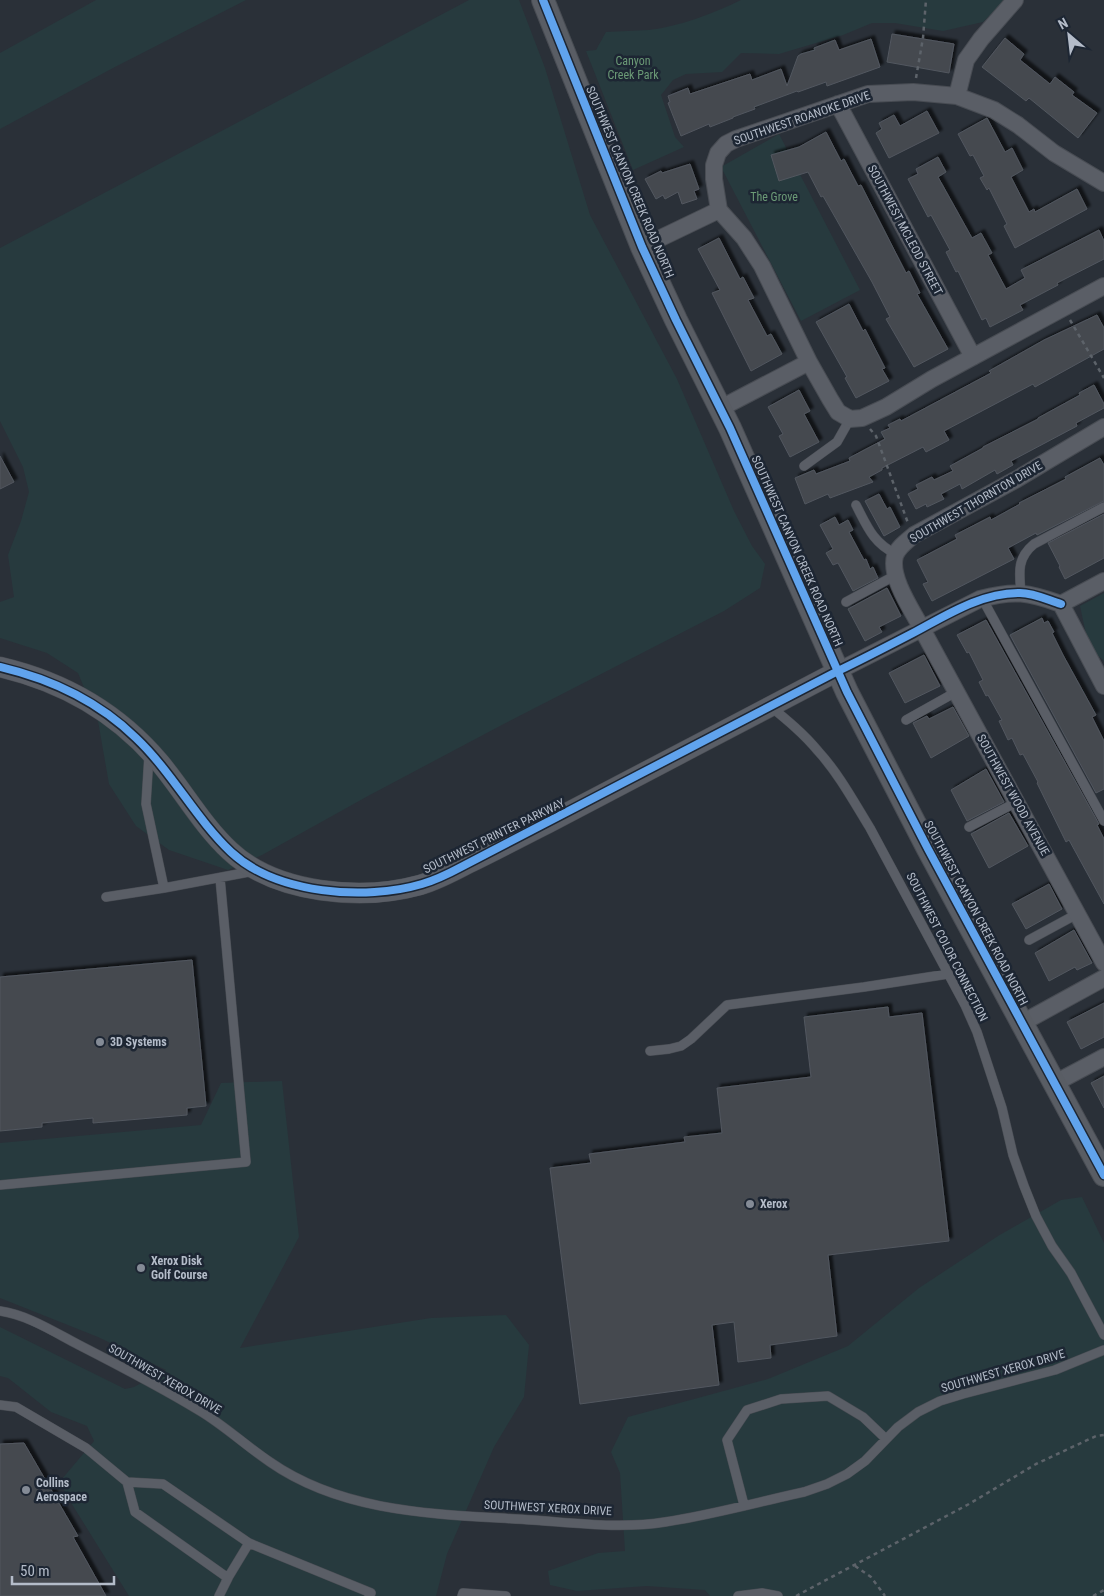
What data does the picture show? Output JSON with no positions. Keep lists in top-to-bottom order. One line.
{"streets":{"main road":["SOUTHWEST CANYON CREEK ROAD NORTH"],"street":["SOUTHWEST ROANOKE DRIVE","SOUTHWEST MCLEOD STREET","SOUTHWEST THORNTON DRIVE","SOUTHWEST WOOD AVENUE","SOUTHWEST PRINTER PARKWAY"],"lane":["SOUTHWEST COLOR CONNECTION","SOUTHWEST XEROX DRIVE"]},"crossings":[["SOUTHWEST ROANOKE DRIVE","SOUTHWEST MCLEOD STREET"],["SOUTHWEST CANYON CREEK ROAD NORTH","SOUTHWEST PRINTER PARKWAY"],["SOUTHWEST PRINTER PARKWAY","SOUTHWEST COLOR CONNECTION"]],"parks":["Canyon Creek Park","The Grove"],"places":["3D Systems","Xerox","Xerox Disk Golf Course","Collins Aerospace"],"scale_bar":"50 m","north":"top left"}
